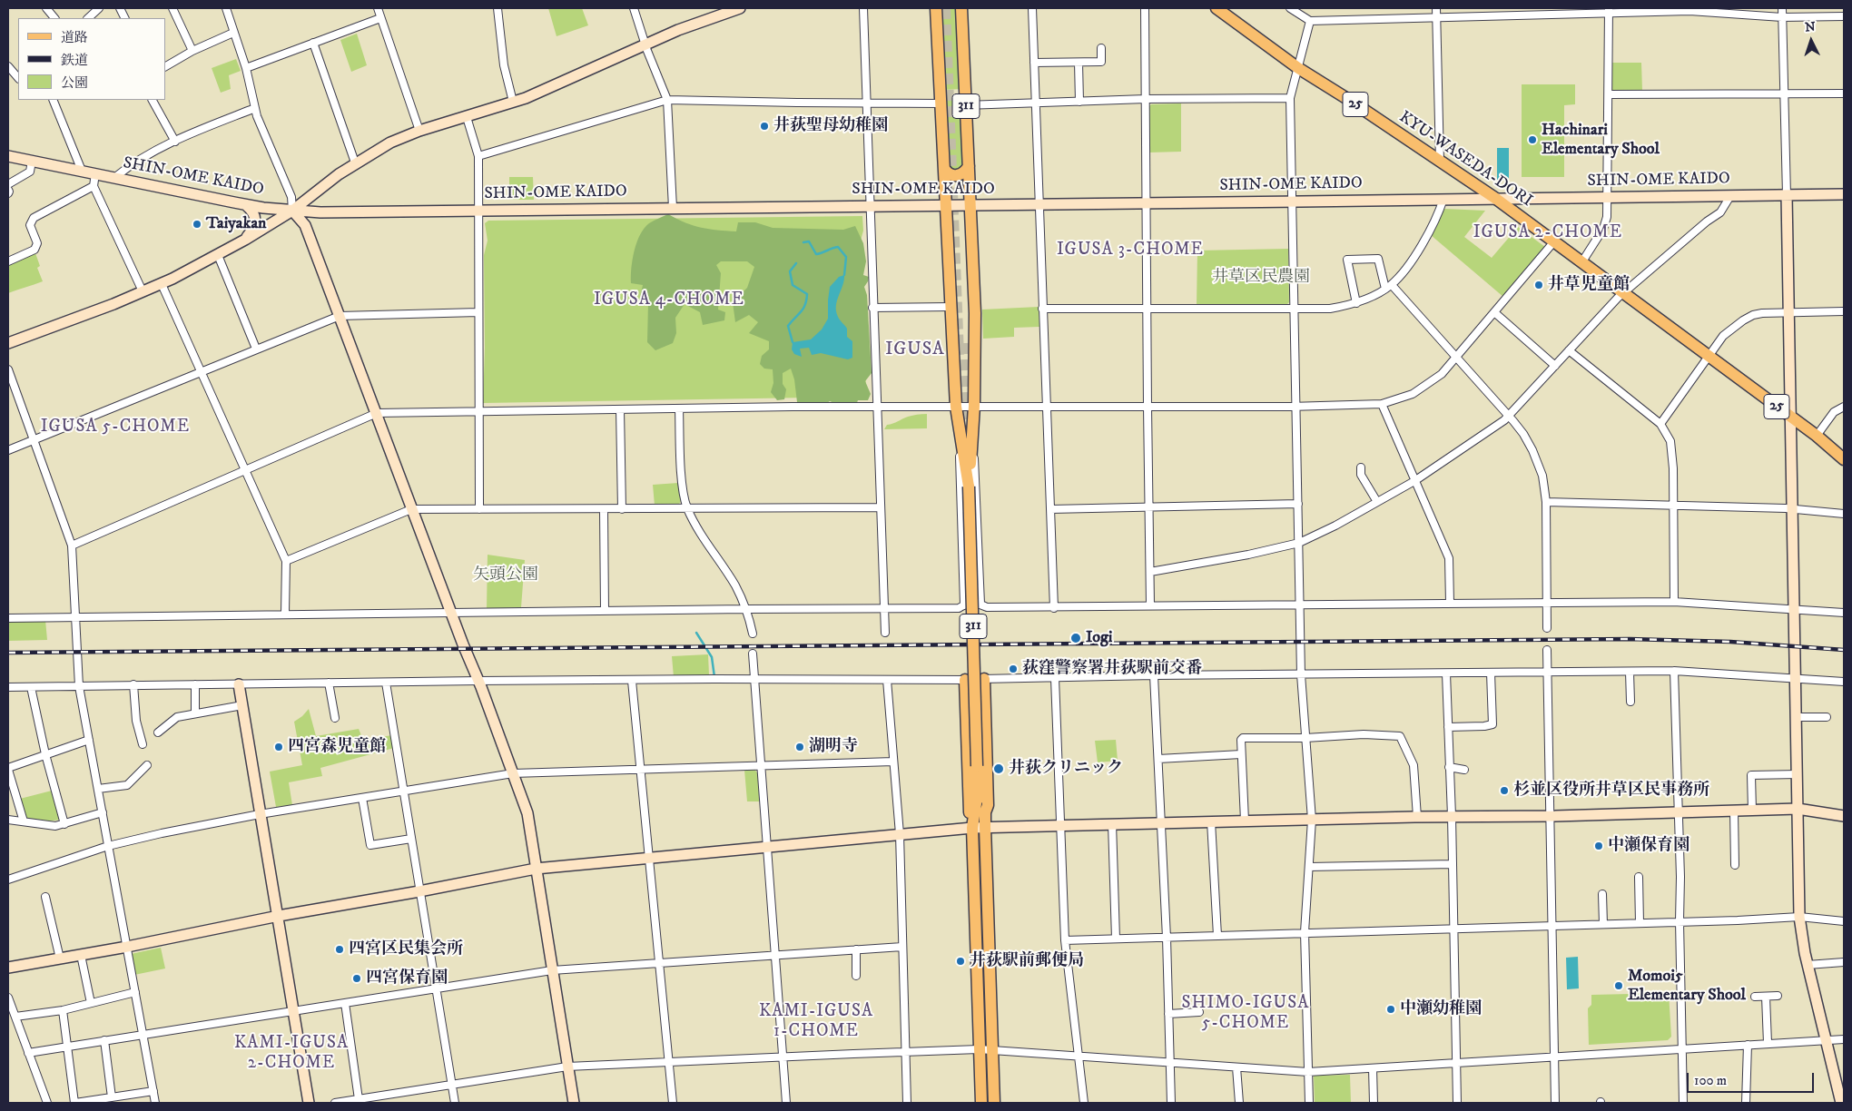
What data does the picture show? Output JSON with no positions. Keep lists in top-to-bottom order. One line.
{"streets":{"main road":["25","311","KYU-WASEDA-DORI"],"street":["SHIN-OME KAIDO"]},"crossings":[["311","SHIN-OME KAIDO"],["KYU-WASEDA-DORI","SHIN-OME KAIDO"]],"districts":["IGUSA 2-CHOME","IGUSA 3-CHOME","IGUSA 4-CHOME","IGUSA","IGUSA 5-CHOME","SHIMO-IGUSA 5-CHOME","KAMI-IGUSA 1-CHOME","KAMI-IGUSA 2-CHOME"],"parks":["井草区民農園","矢頭公園"],"places":["井荻聖母幼稚園","Hachinari Elementary Shool","Taiyakan","井草児童館","Iogi","荻窪警察署井荻駅前交番","四宮森児童館","湖明寺","井荻クリニック","杉並区役所井草区民事務所","中瀬保育園","四宮区民集会所","井荻駅前郵便局","四宮保育園","Momoi5 Elementary Shool","中瀬幼稚園"],"legend":["道路","鉄道","公園"],"scale_bar":"100 m","north":"top"}
